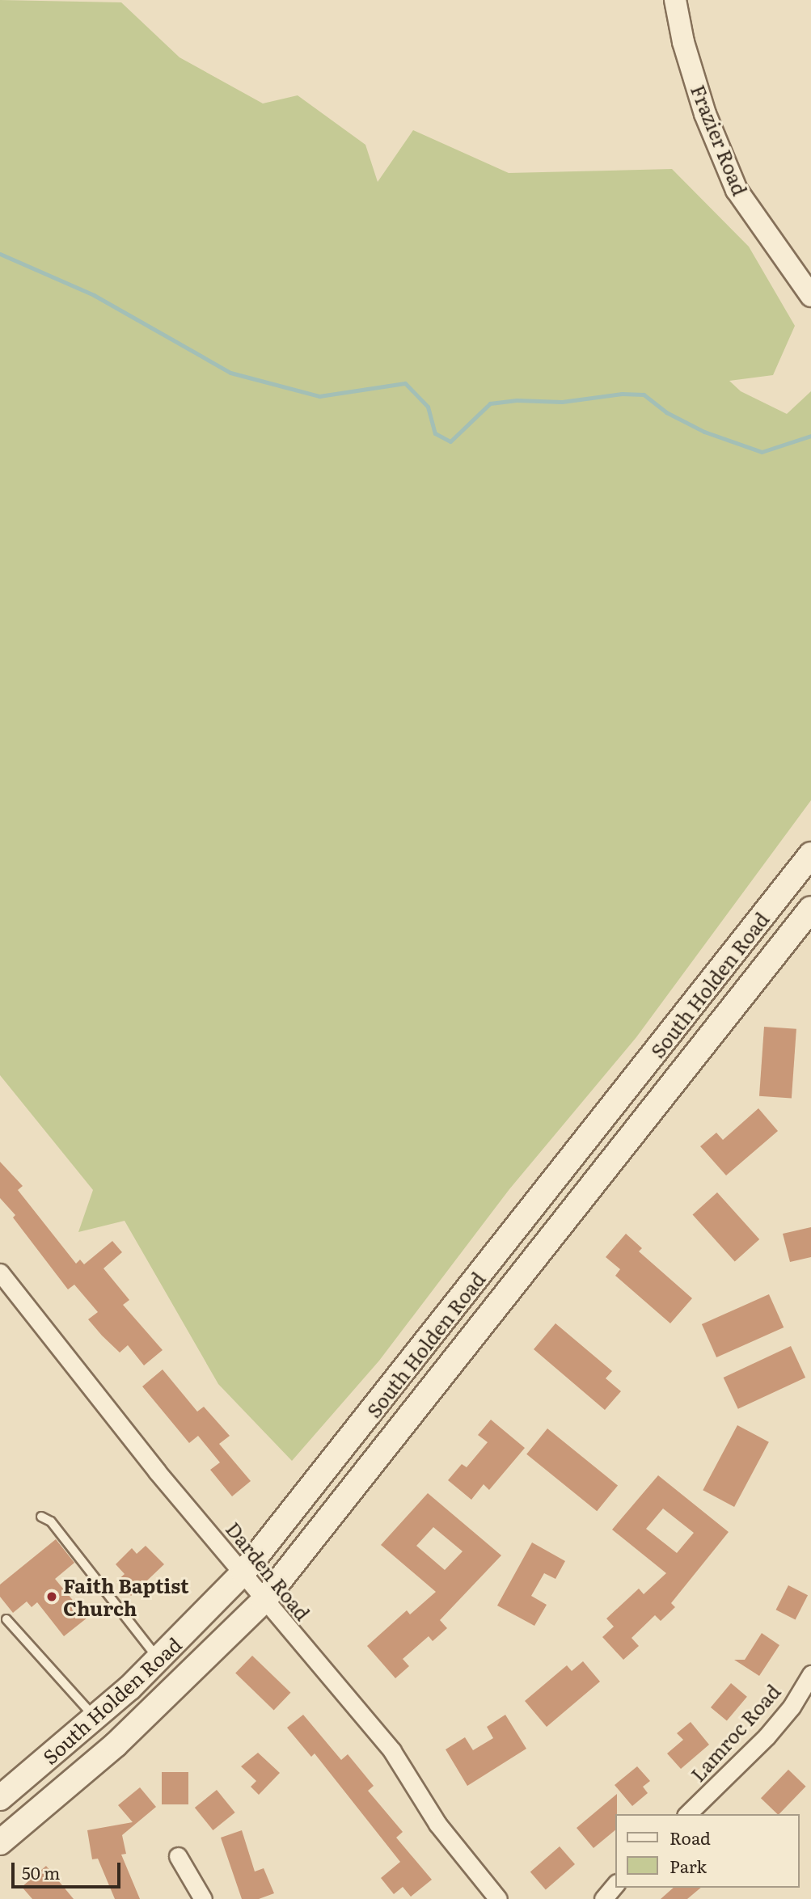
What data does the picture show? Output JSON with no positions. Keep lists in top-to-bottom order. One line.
{"streets":{"main road":["South Holden Road"],"street":["Frazier Road","Darden Road","Lamroc Road"]},"crossings":[["South Holden Road","Darden Road"]],"places":["Faith Baptist Church"],"legend":["Road","Park"],"scale_bar":"50 m"}
